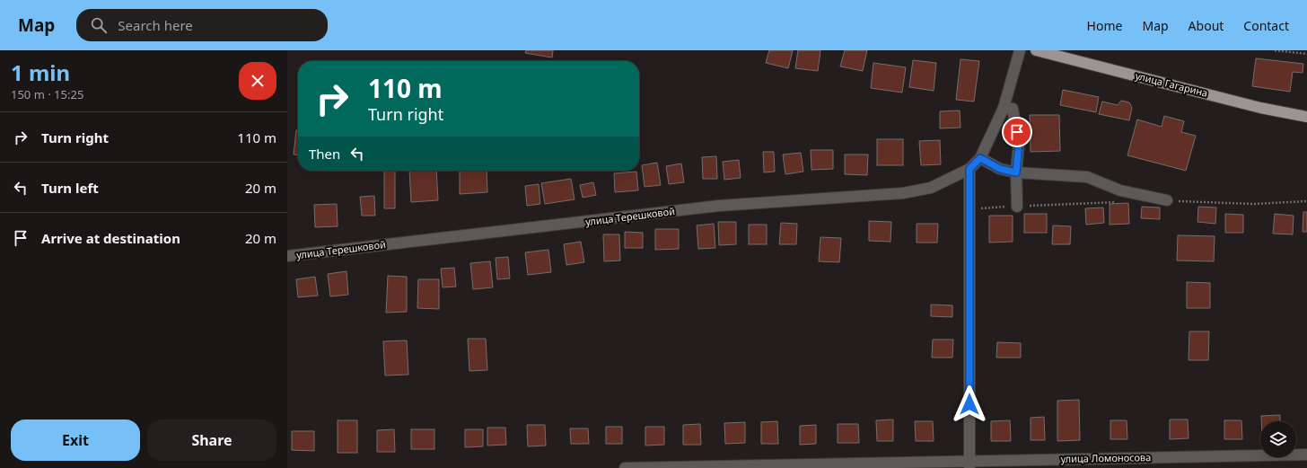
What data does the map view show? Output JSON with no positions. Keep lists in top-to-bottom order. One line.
{"streets":{"main road":["улица Гагарина"],"street":["улица Терешковой","улица Ломоносова"]},"page":{"header":"Map","search":"Search here","nav":["Home","Map","About","Contact"],"heading":["1 min","150 m · 15:25"],"turn":["110 m","Turn right"],"list":[{"name":"Turn right","value":"110 m"},{"name":"Turn left","value":"20 m"},{"name":"Arrive at destination","value":"20 m"}],"then":"Then","buttons":["Exit","Share"]}}
